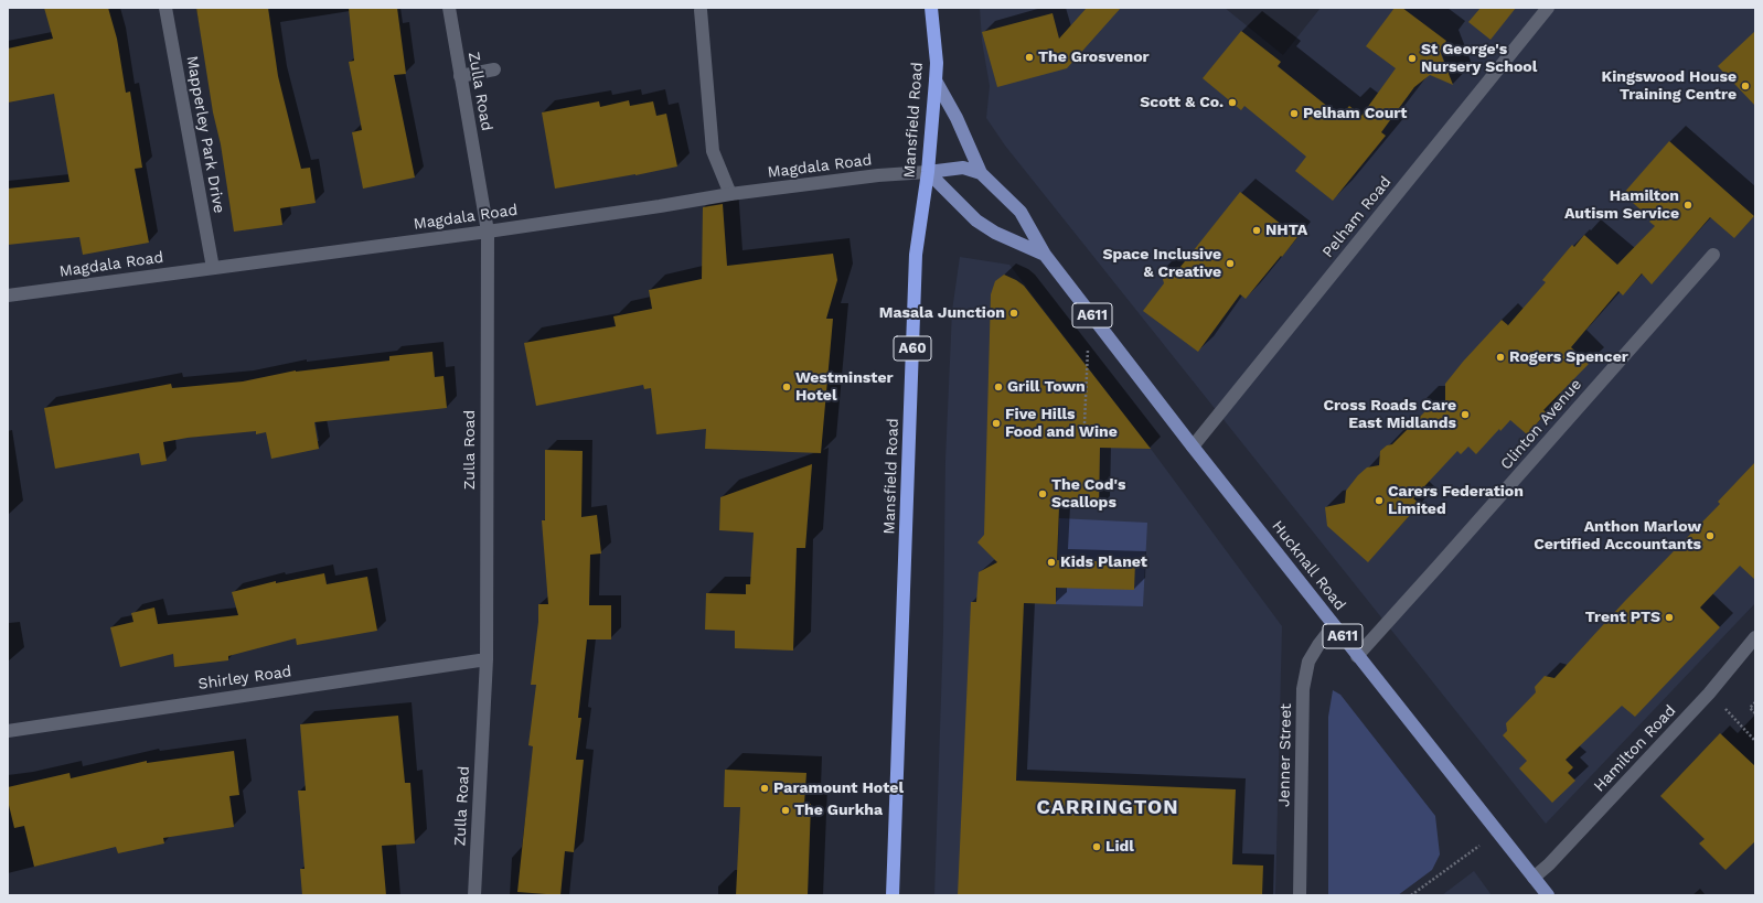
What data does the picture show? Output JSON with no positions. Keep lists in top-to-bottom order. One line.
{"streets":{"highway":["Mansfield Road","A60"],"main road":["A611","Hucknall Road"],"street":["Zulla Road","Mapperley Park Drive","Magdala Road","Pelham Road","Clinton Avenue","Shirley Road","Hamilton Road","Jenner Street"]},"crossings":[["Zulla Road","Magdala Road"],["Zulla Road","Shirley Road"],["Mansfield Road","Magdala Road"],["Mansfield Road","Hucknall Road"],["Mapperley Park Drive","Magdala Road"],["Magdala Road","Hucknall Road"],["Pelham Road","Hucknall Road"],["Clinton Avenue","Hucknall Road"],["Hucknall Road","Hamilton Road"],["Hucknall Road","Jenner Street"]],"districts":["CARRINGTON"],"places":["The Grosvenor","St George's Nursery School","Kingswood House Training Centre","Scott & Co.","Pelham Court","Hamilton Autism Service","NHTA","Space Inclusive & Creative","Masala Junction","Rogers Spencer","Westminster Hotel","Grill Town","Cross Roads Care East Midlands","Five Hills Food and Wine","The Cod's Scallops","Carers Federation Limited","Anthon Marlow Certified Accountants","Kids Planet","Trent PTS","Paramount Hotel","The Gurkha","Lidl"]}
